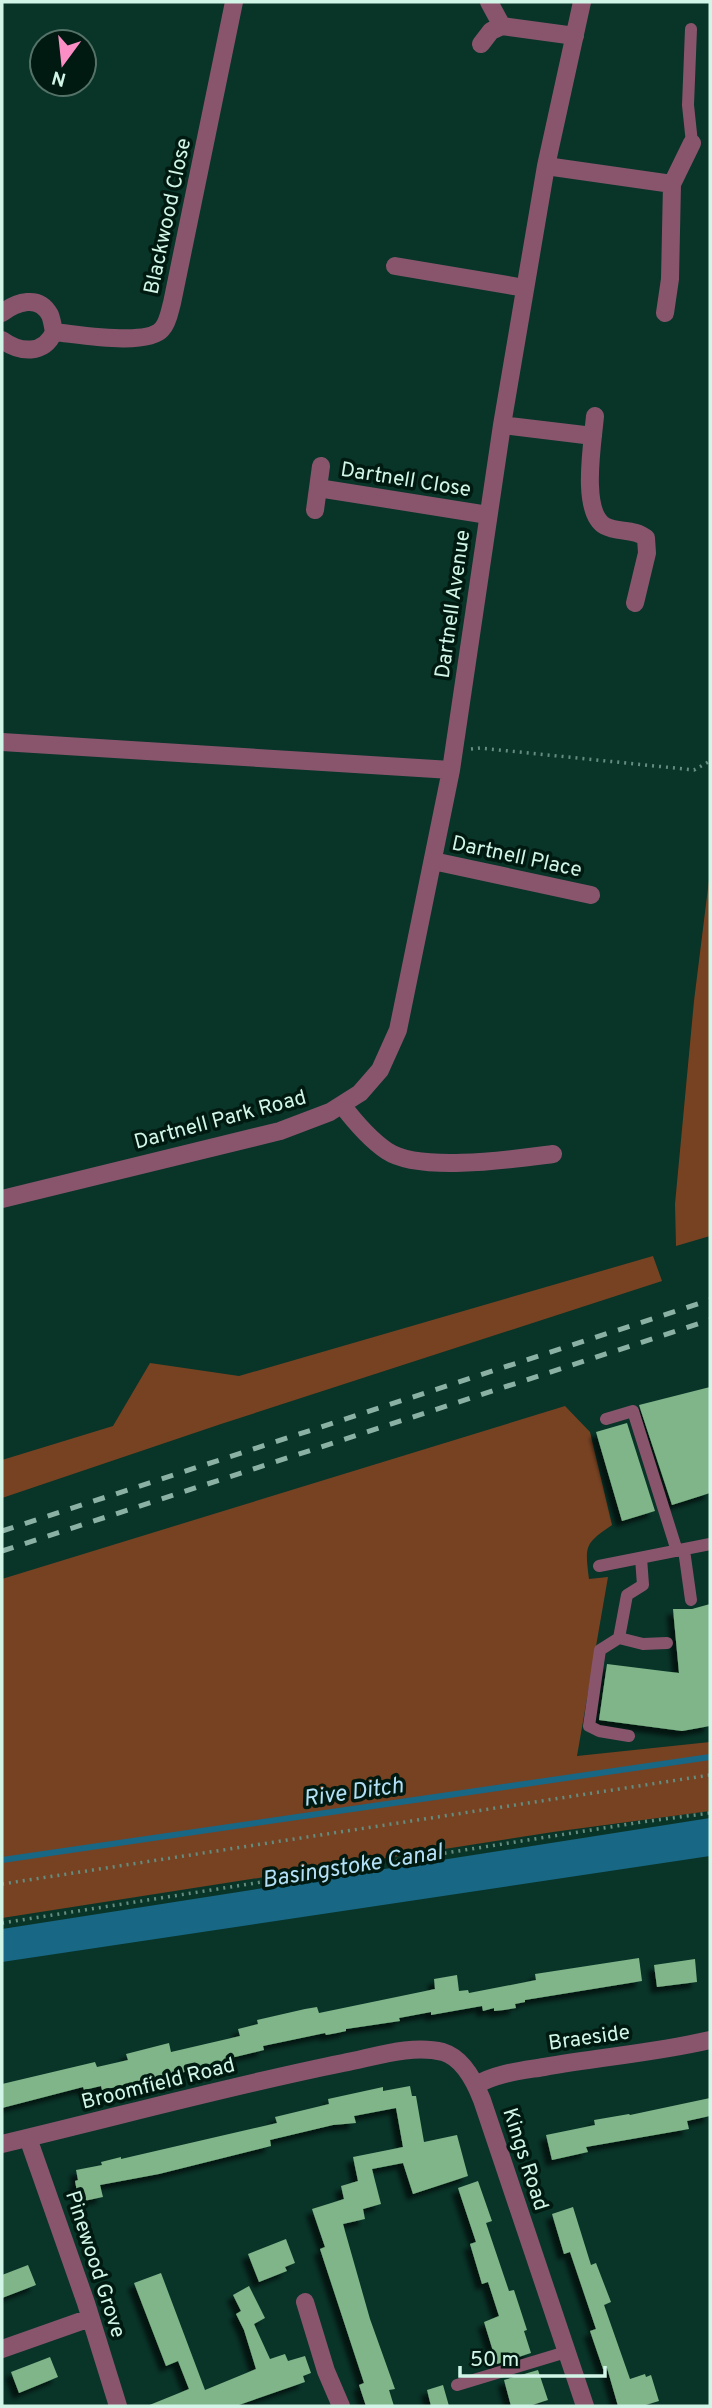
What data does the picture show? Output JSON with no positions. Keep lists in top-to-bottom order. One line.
{"streets":{"street":["Blackwood Close","Dartnell Close","Dartnell Avenue","Dartnell Place","Dartnell Park Road","Braeside","Broomfield Road","Kings Road","Pinewood Grove"]},"crossings":[["Dartnell Close","Dartnell Avenue"],["Dartnell Avenue","Dartnell Park Road"],["Dartnell Place","Dartnell Park Road"],["Braeside","Kings Road"],["Broomfield Road","Kings Road"],["Broomfield Road","Pinewood Grove"]],"water":["Rive Ditch","Basingstoke Canal"],"scale_bar":"50 m","north":"bottom"}
